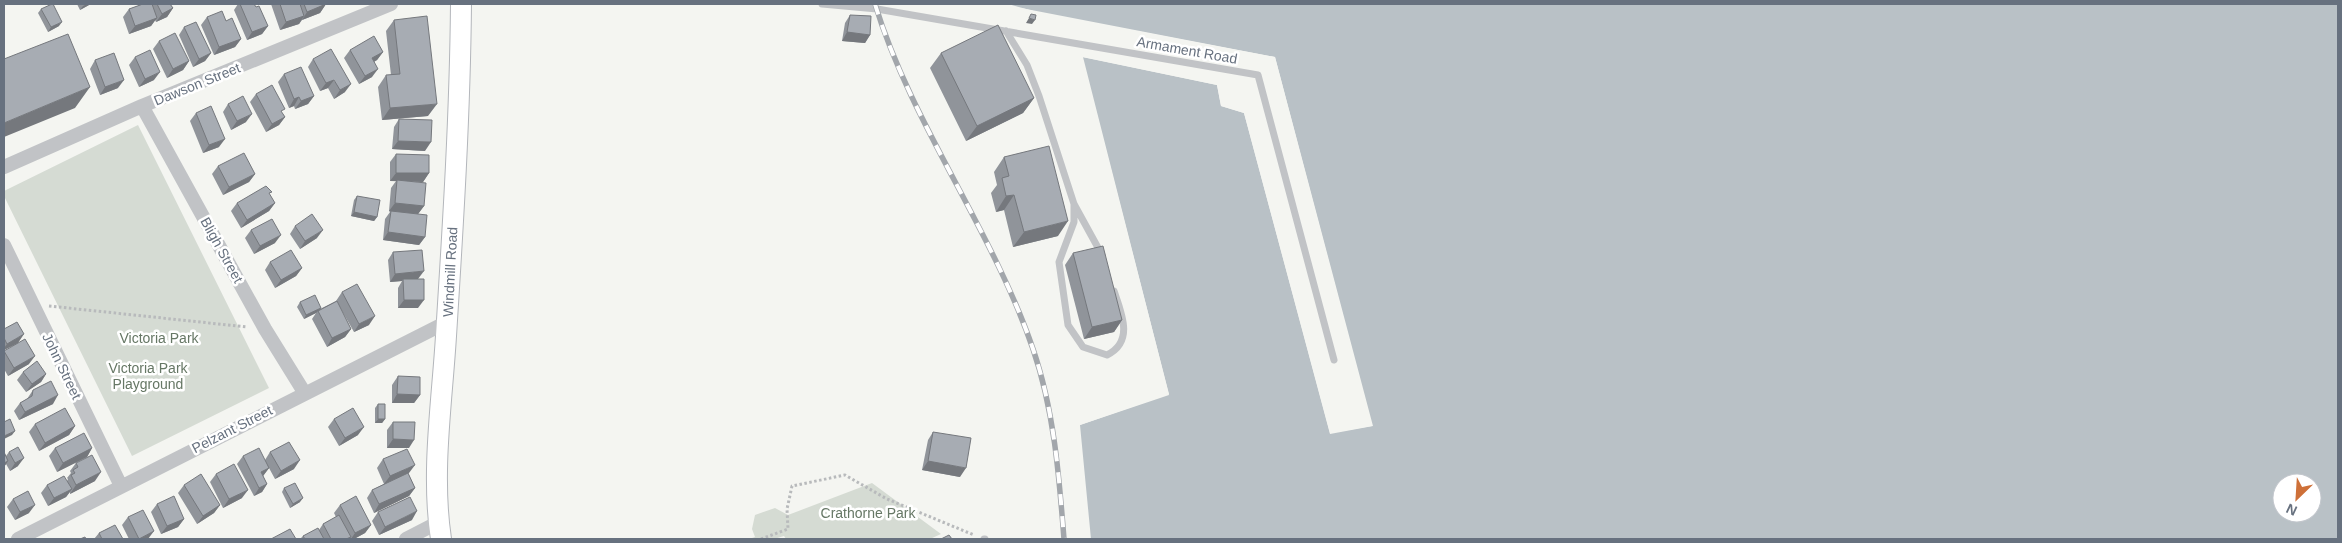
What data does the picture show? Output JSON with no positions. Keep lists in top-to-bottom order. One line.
{"streets":{"main road":["Windmill Road"],"street":["Dawson Street","Bligh Street","John Street","Pelzant Street"],"lane":["Armament Road"]},"crossings":[["Dawson Street","Bligh Street"],["Bligh Street","Pelzant Street"],["Windmill Road","Pelzant Street"],["John Street","Pelzant Street"]],"parks":["Victoria Park","Victoria Park Playground","Crathorne Park"],"north":"bottom left"}
